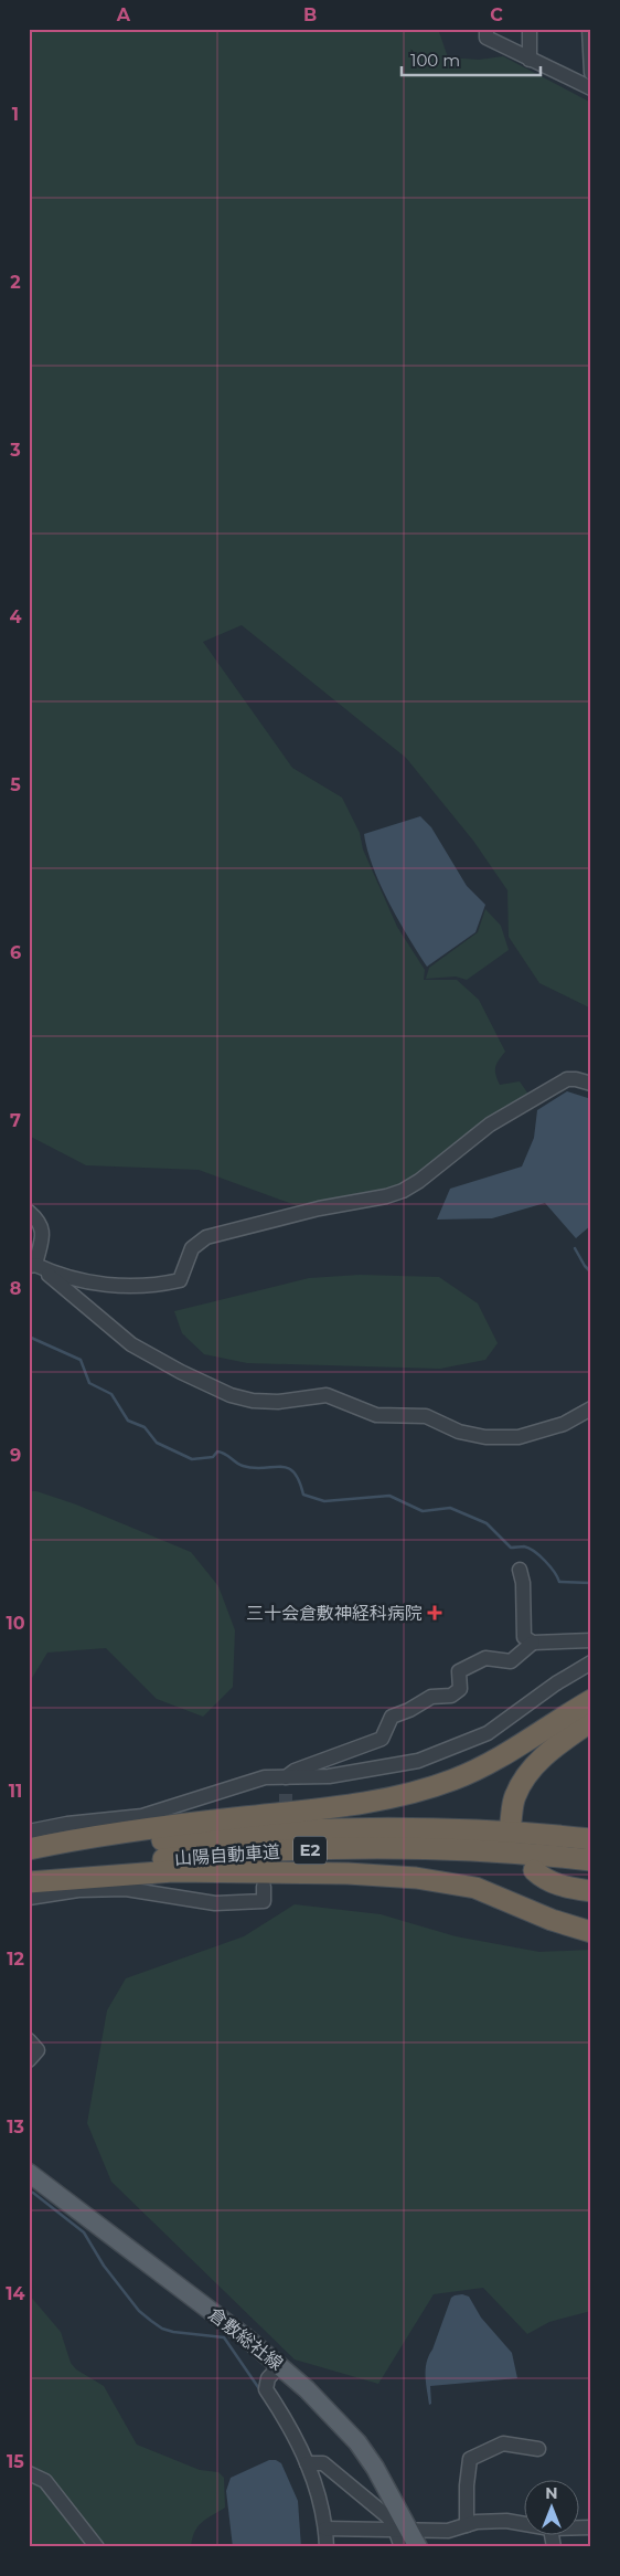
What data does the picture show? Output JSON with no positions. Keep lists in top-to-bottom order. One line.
{"streets":{"highway":["E2","山陽自動車道"],"main road":["倉敷総社線"]},"places":{"health":["三十会倉敷神経科病院"]},"scale_bar":"100 m","north":"top","grid":{"columns":["A","B","C"],"rows":["1","2","3","4","5","6","7","8","9","10","11","12","13","14","15"]}}
